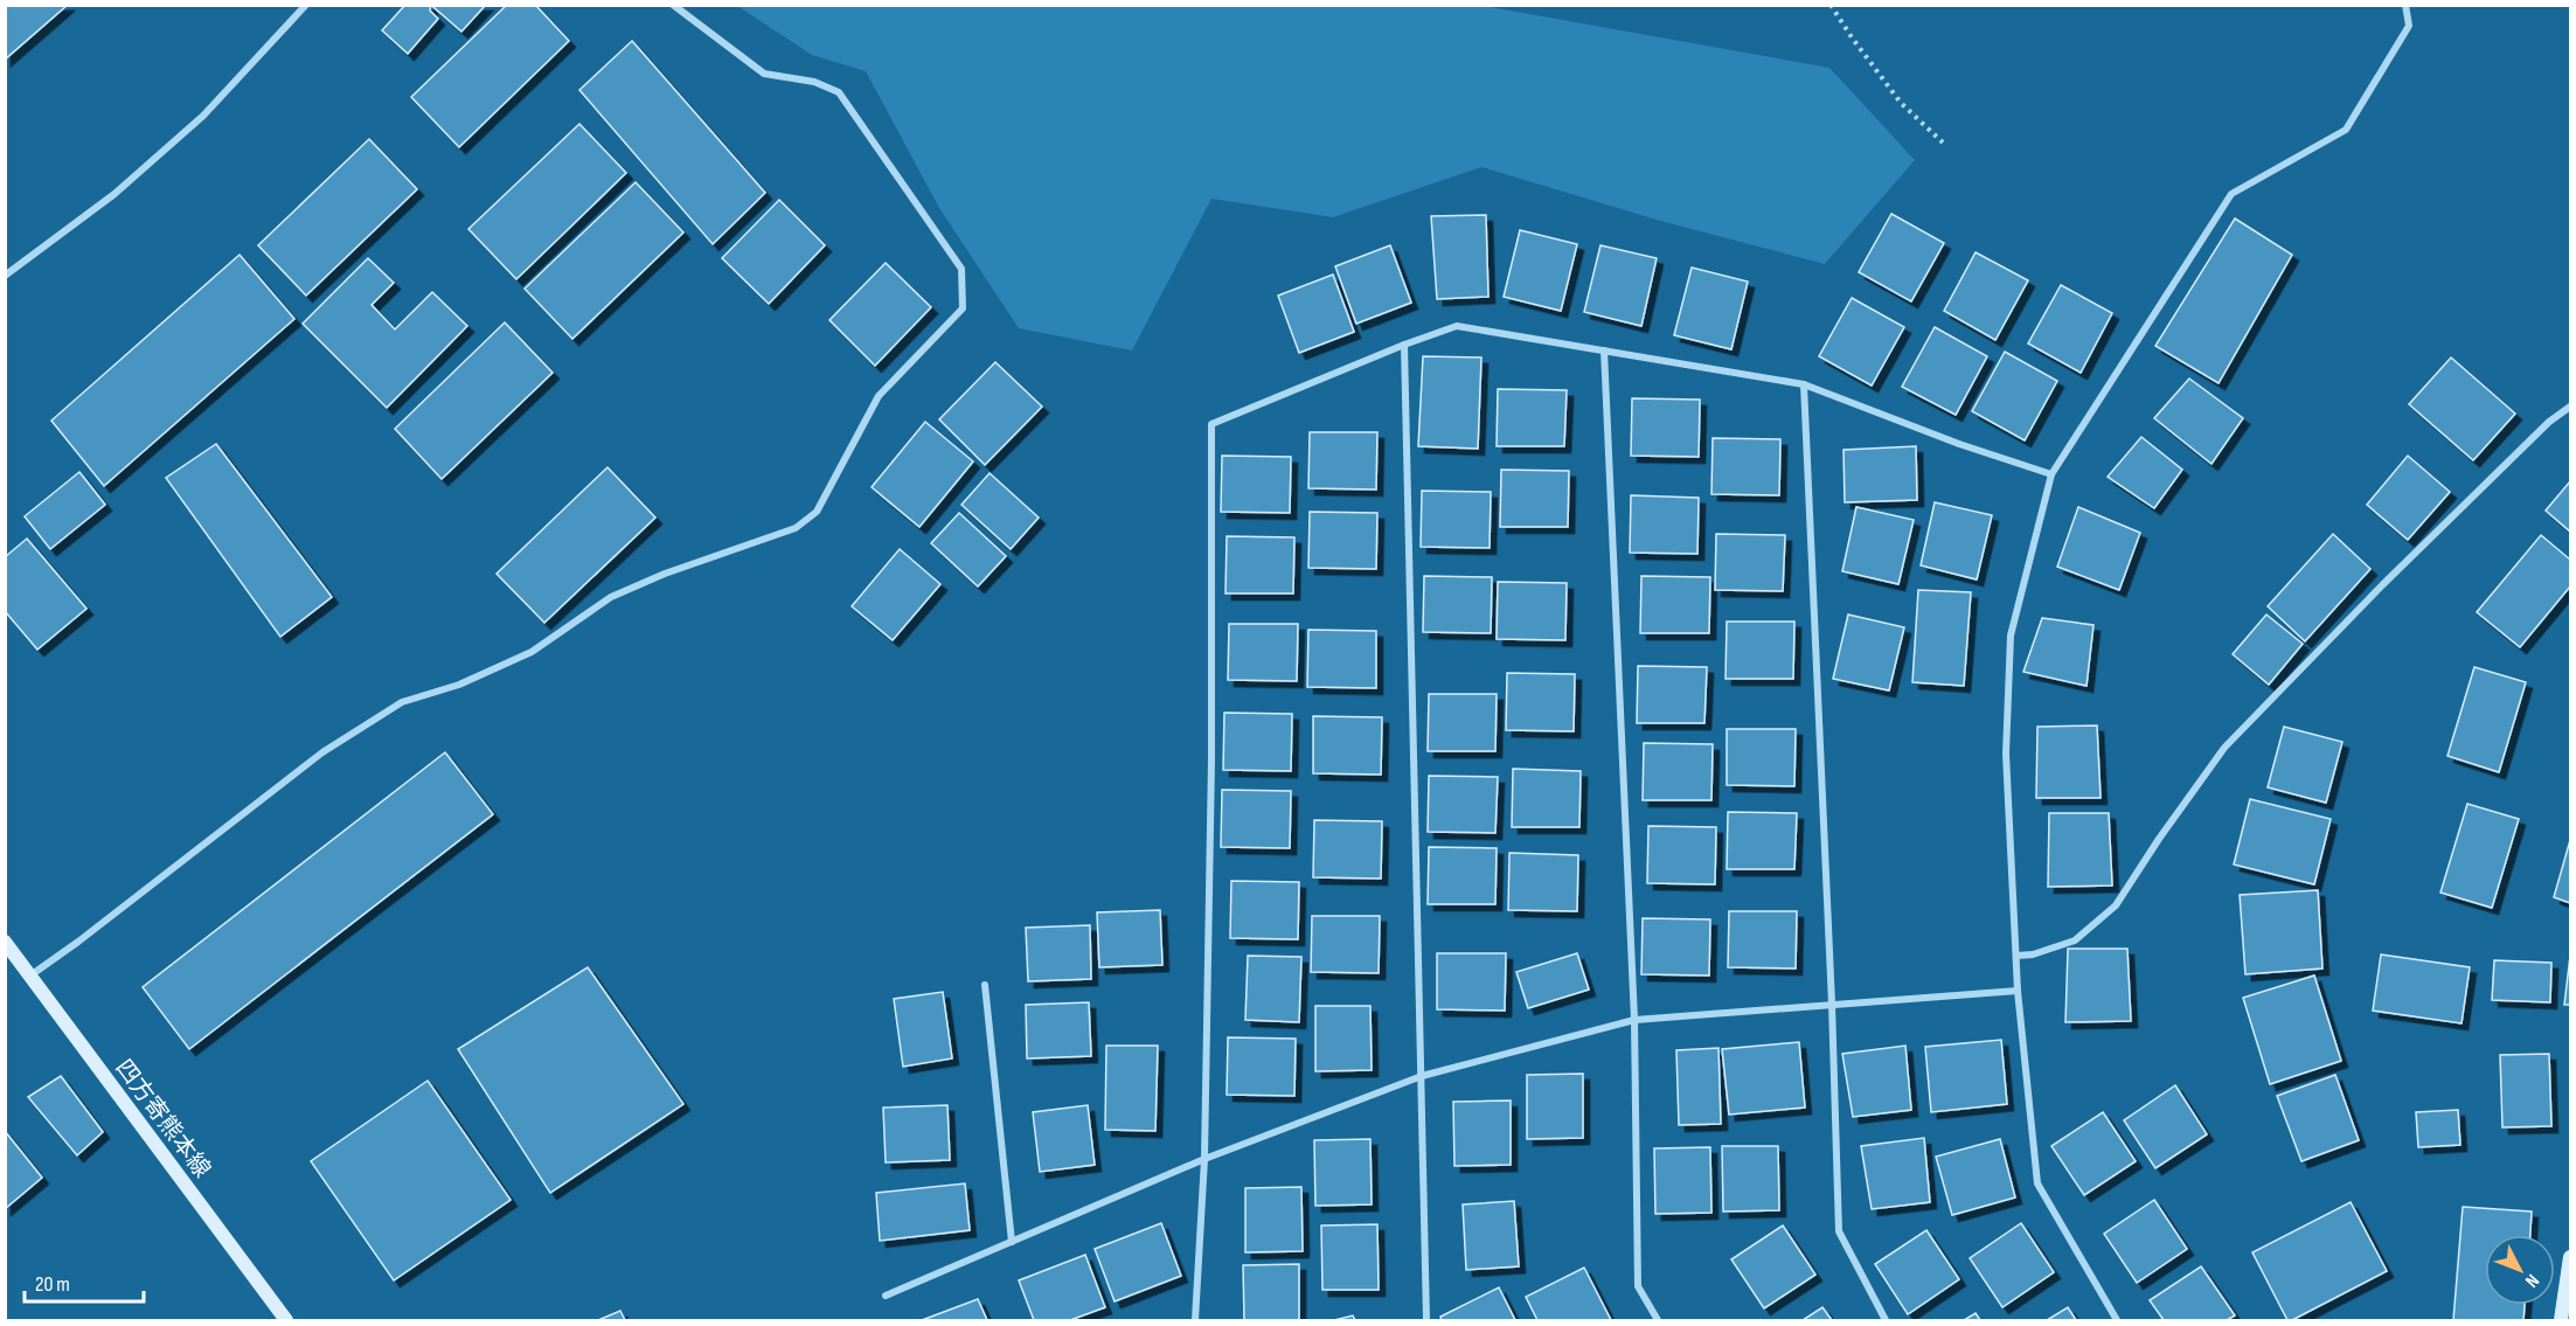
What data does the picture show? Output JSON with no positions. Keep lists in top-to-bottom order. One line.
{"streets":{"main road":["四方寄熊本線"]},"scale_bar":"20 m","north":"bottom right"}
